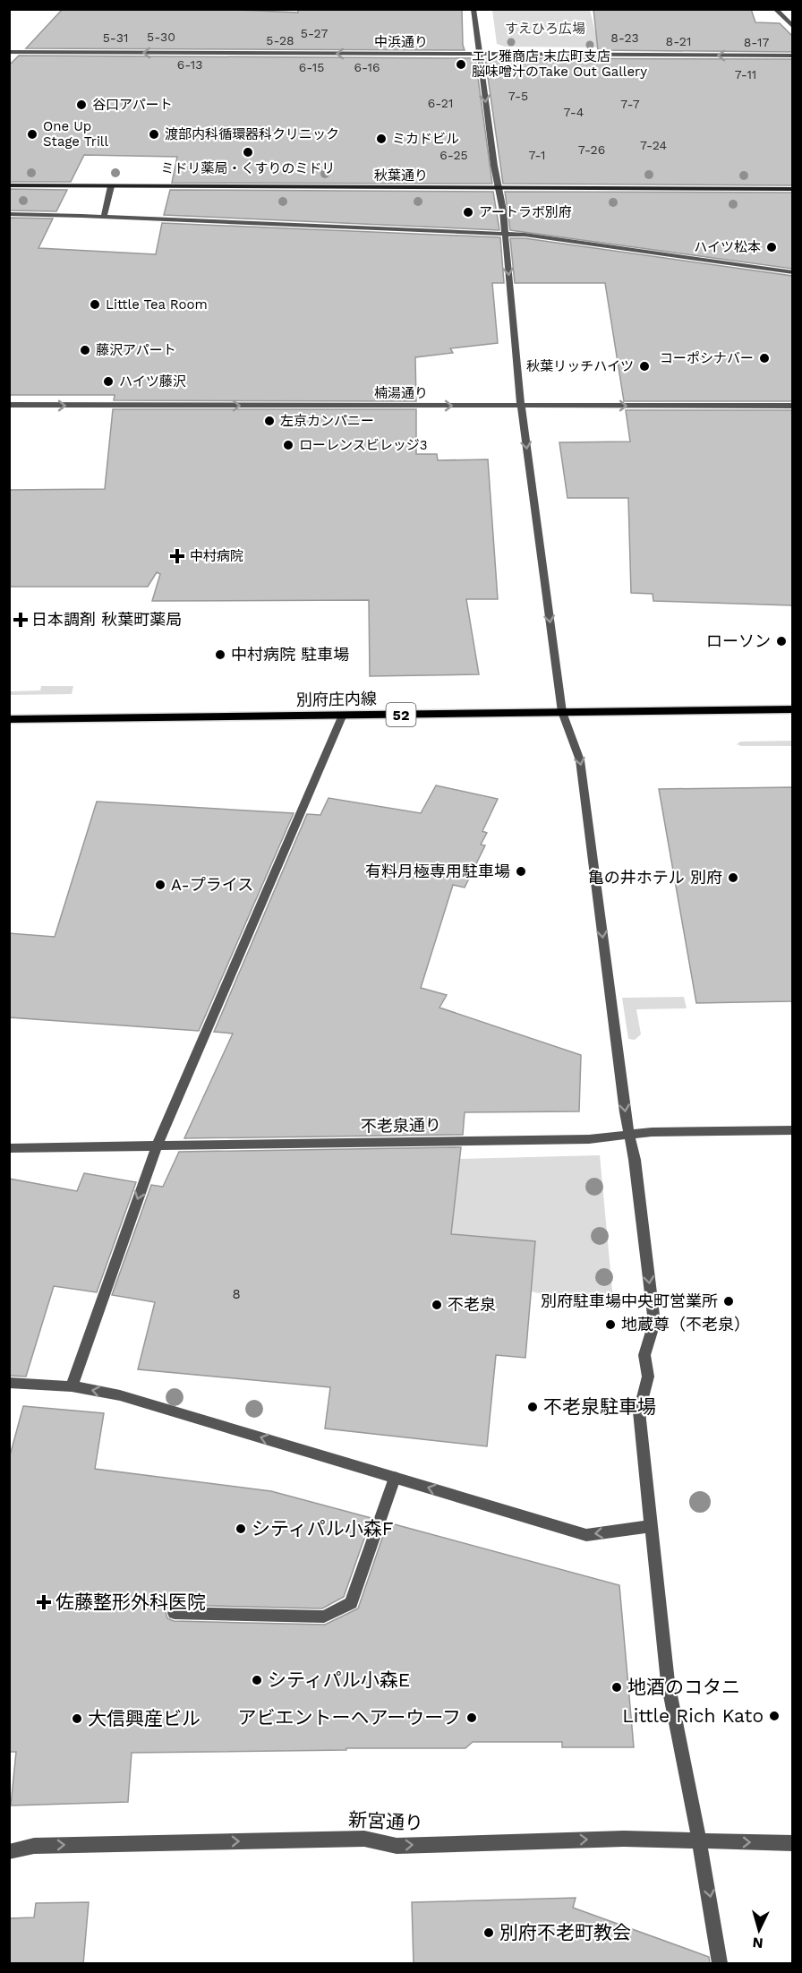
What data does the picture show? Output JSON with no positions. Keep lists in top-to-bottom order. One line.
{"streets":{"main road":["別府庄内線","52"],"street":["中浜通り","秋葉通り","楠湯通り","不老泉通り","新宮通り"]},"one_way":["中浜通り","楠湯通り","新宮通り"],"parks":["すえひろ広場"],"places":{"other":["エレ雅商店 末広町支店 脳味噌汁のTake Out Gallery","谷口アパート","One Up Stage Trill","渡部内科循環器科クリニック","ミカドビル","ミドリ薬局・くすりのミドリ","アートラボ別府","ハイツ松本","Little Tea Room","藤沢アパート","コーポシナバー","秋葉リッチハイツ","ハイツ藤沢","左京カンパニー","ローレンスビレッジ3","ローソン","中村病院 駐車場","有料月極専用駐車場","亀の井ホテル 別府","A-プライス","別府駐車場中央町営業所","不老泉","地蔵尊（不老泉）","不老泉駐車場","シティパル小森F","シティパル小森E","地酒のコタニ","Little Rich Kato","アビエントーヘアーウーフ","大信興産ビル","別府不老町教会"],"health":["中村病院","日本調剤 秋葉町薬局","佐藤整形外科医院"]},"house_numbers":["5-27","5-30","5-31","8-23","5-28","8-21","8-17","6-13","6-15","6-16","7-11","7-5","6-21","7-7","7-4","7-24","7-26","6-25","7-1","8"],"north":"bottom"}
